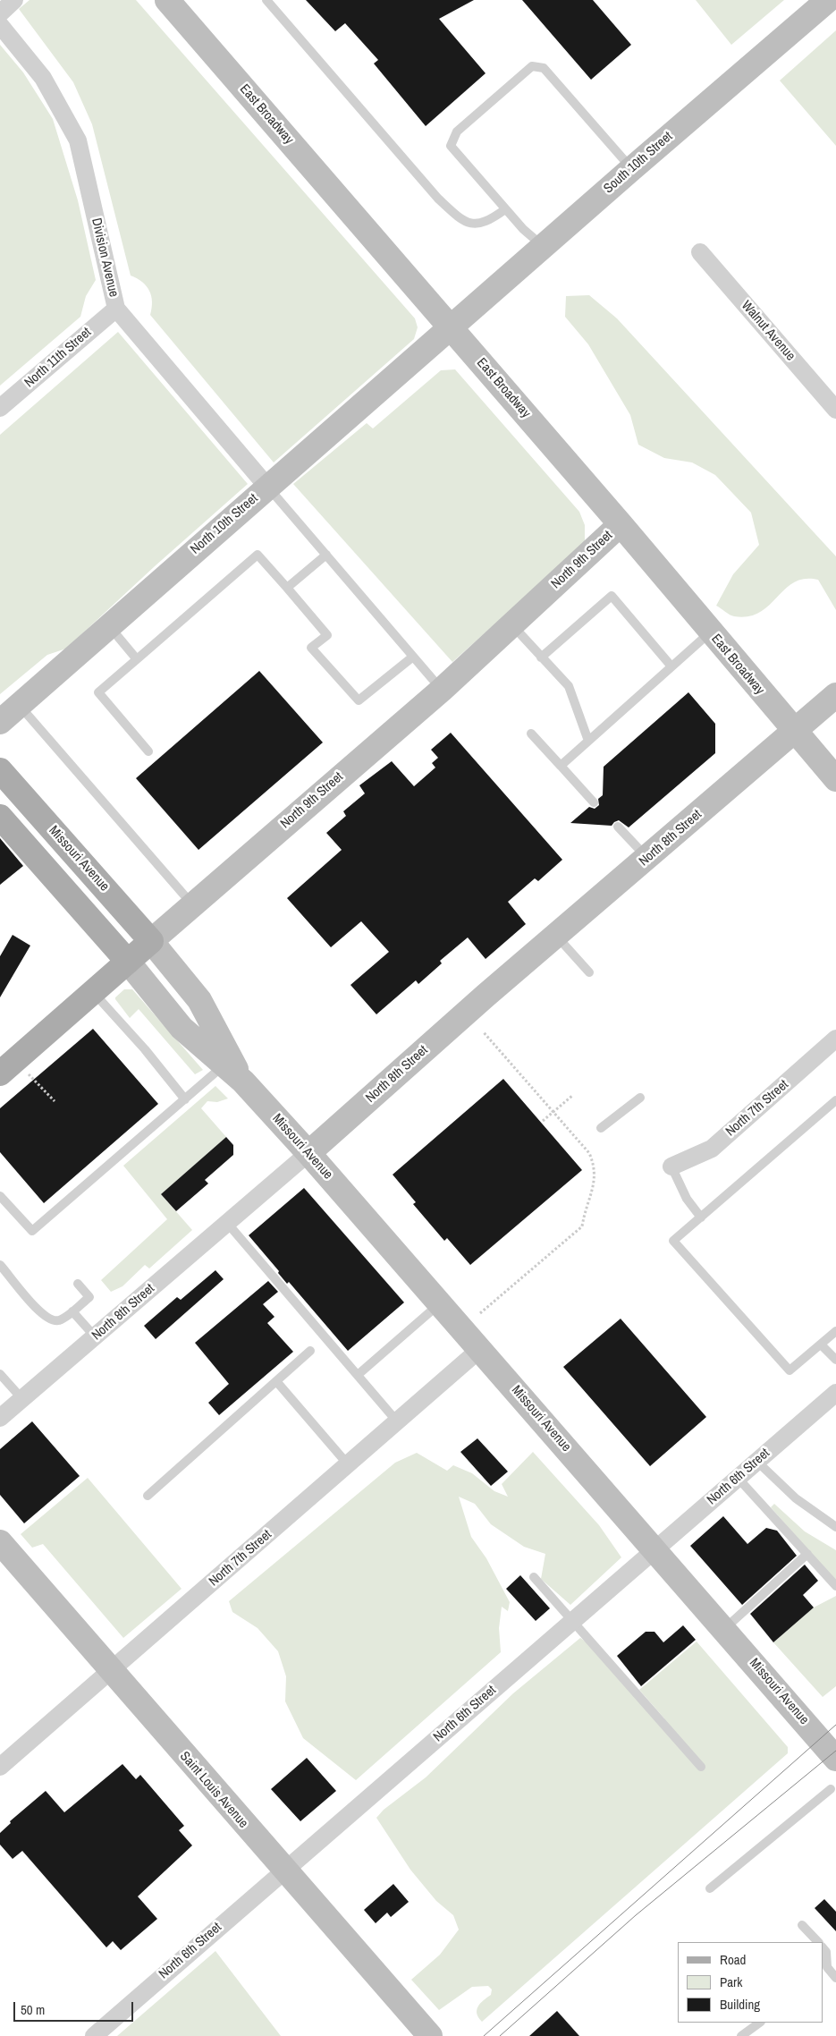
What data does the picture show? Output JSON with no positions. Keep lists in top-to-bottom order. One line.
{"streets":{"main road":["North 9th Street","Missouri Avenue"],"street":["East Broadway","South 10th Street","Division Avenue","Walnut Avenue","North 11th Street","North 10th Street","North 8th Street","North 7th Street","North 6th Street","Saint Louis Avenue"]},"crossings":[["East Broadway","South 10th Street"],["East Broadway","North 10th Street"],["East Broadway","North 9th Street"],["East Broadway","North 8th Street"],["South 10th Street","North 10th Street"],["Division Avenue","North 11th Street"],["Division Avenue","North 10th Street"],["North 9th Street","Missouri Avenue"],["North 8th Street","Missouri Avenue"],["Missouri Avenue","North 7th Street"],["Missouri Avenue","North 6th Street"],["North 7th Street","Saint Louis Avenue"],["North 6th Street","Saint Louis Avenue"]],"legend":["Road","Park","Building"],"scale_bar":"50 m"}
